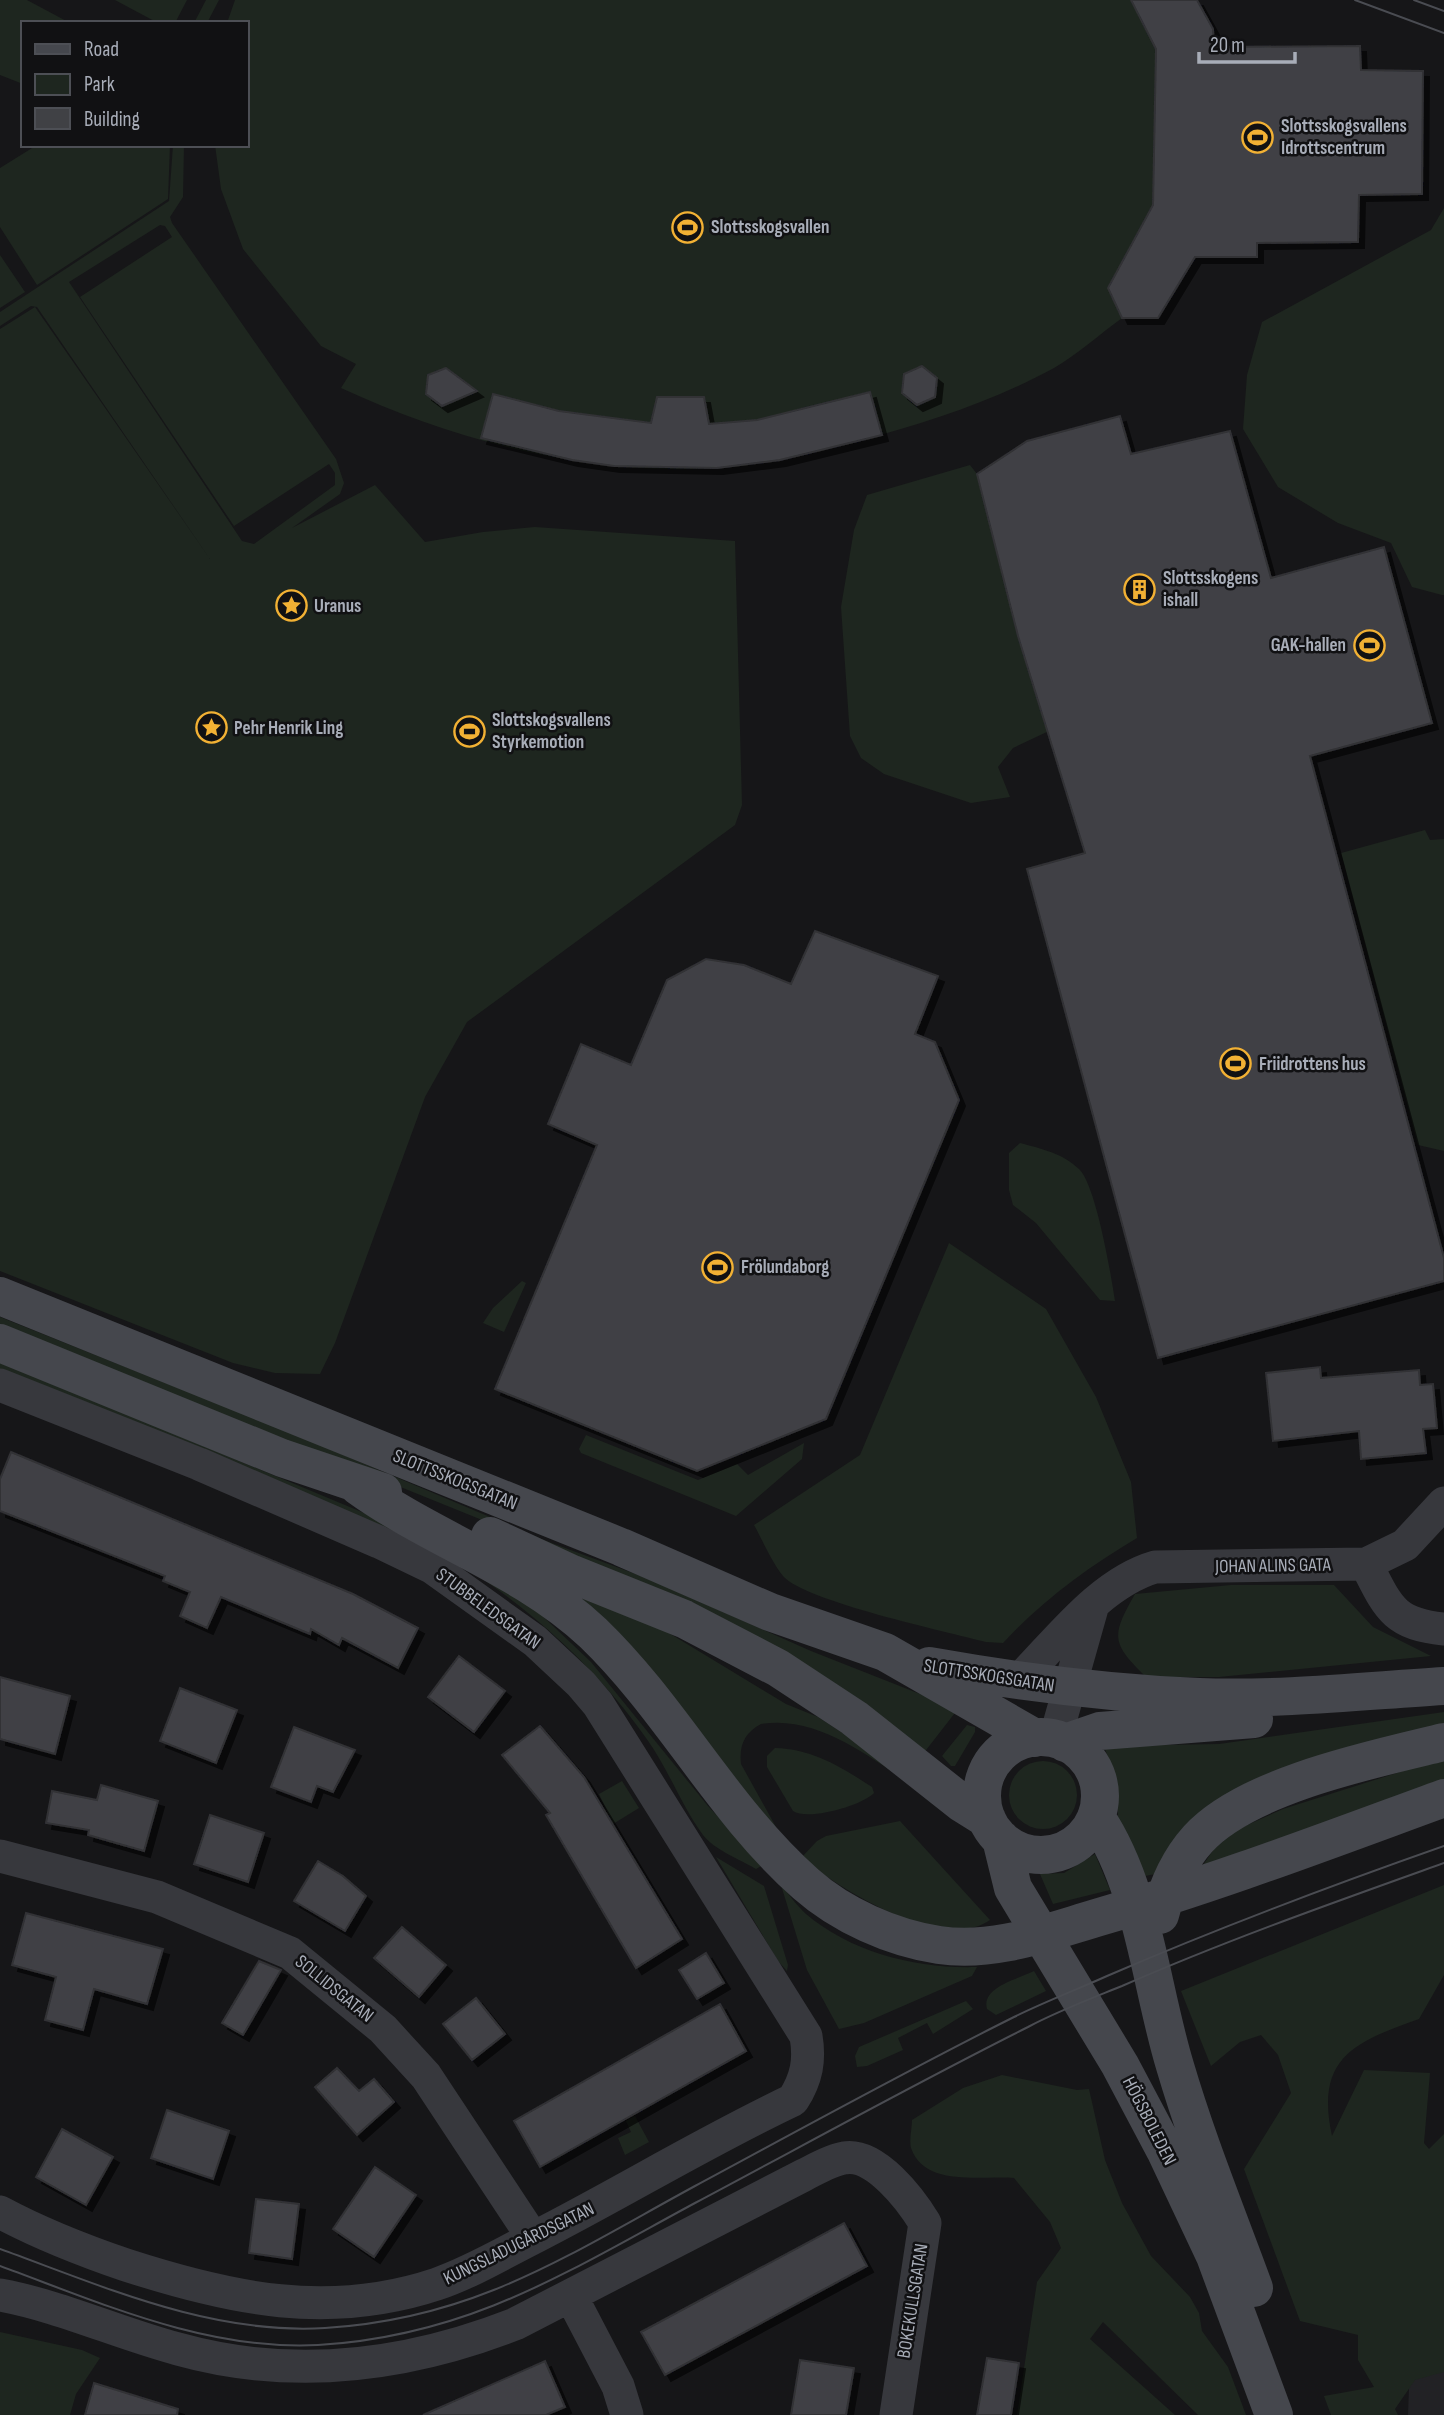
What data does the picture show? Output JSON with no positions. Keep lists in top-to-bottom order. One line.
{"streets":{"main road":["SLOTTSSKOGSGATAN","HÖGSBOLEDEN"],"street":["JOHAN ALINS GATA","STUBBELEDSGATAN","SOLLIDSGATAN","KUNGSLADUGÅRDSGATAN","BOKEKULLSGATAN"]},"crossings":[["SLOTTSSKOGSGATAN","JOHAN ALINS GATA"],["SLOTTSSKOGSGATAN","HÖGSBOLEDEN"],["STUBBELEDSGATAN","KUNGSLADUGÅRDSGATAN"],["SOLLIDSGATAN","KUNGSLADUGÅRDSGATAN"]],"places":{"sports":["Slottsskogsvallens Idrottscentrum","Slottsskogsvallen","GAK-hallen","Slottskogsvallens Styrkemotion","Friidrottens hus","Frölundaborg"],"building":["Slottsskogens ishall"],"place":["Uranus","Pehr Henrik Ling"]},"legend":["Road","Park","Building"],"scale_bar":"20 m"}
